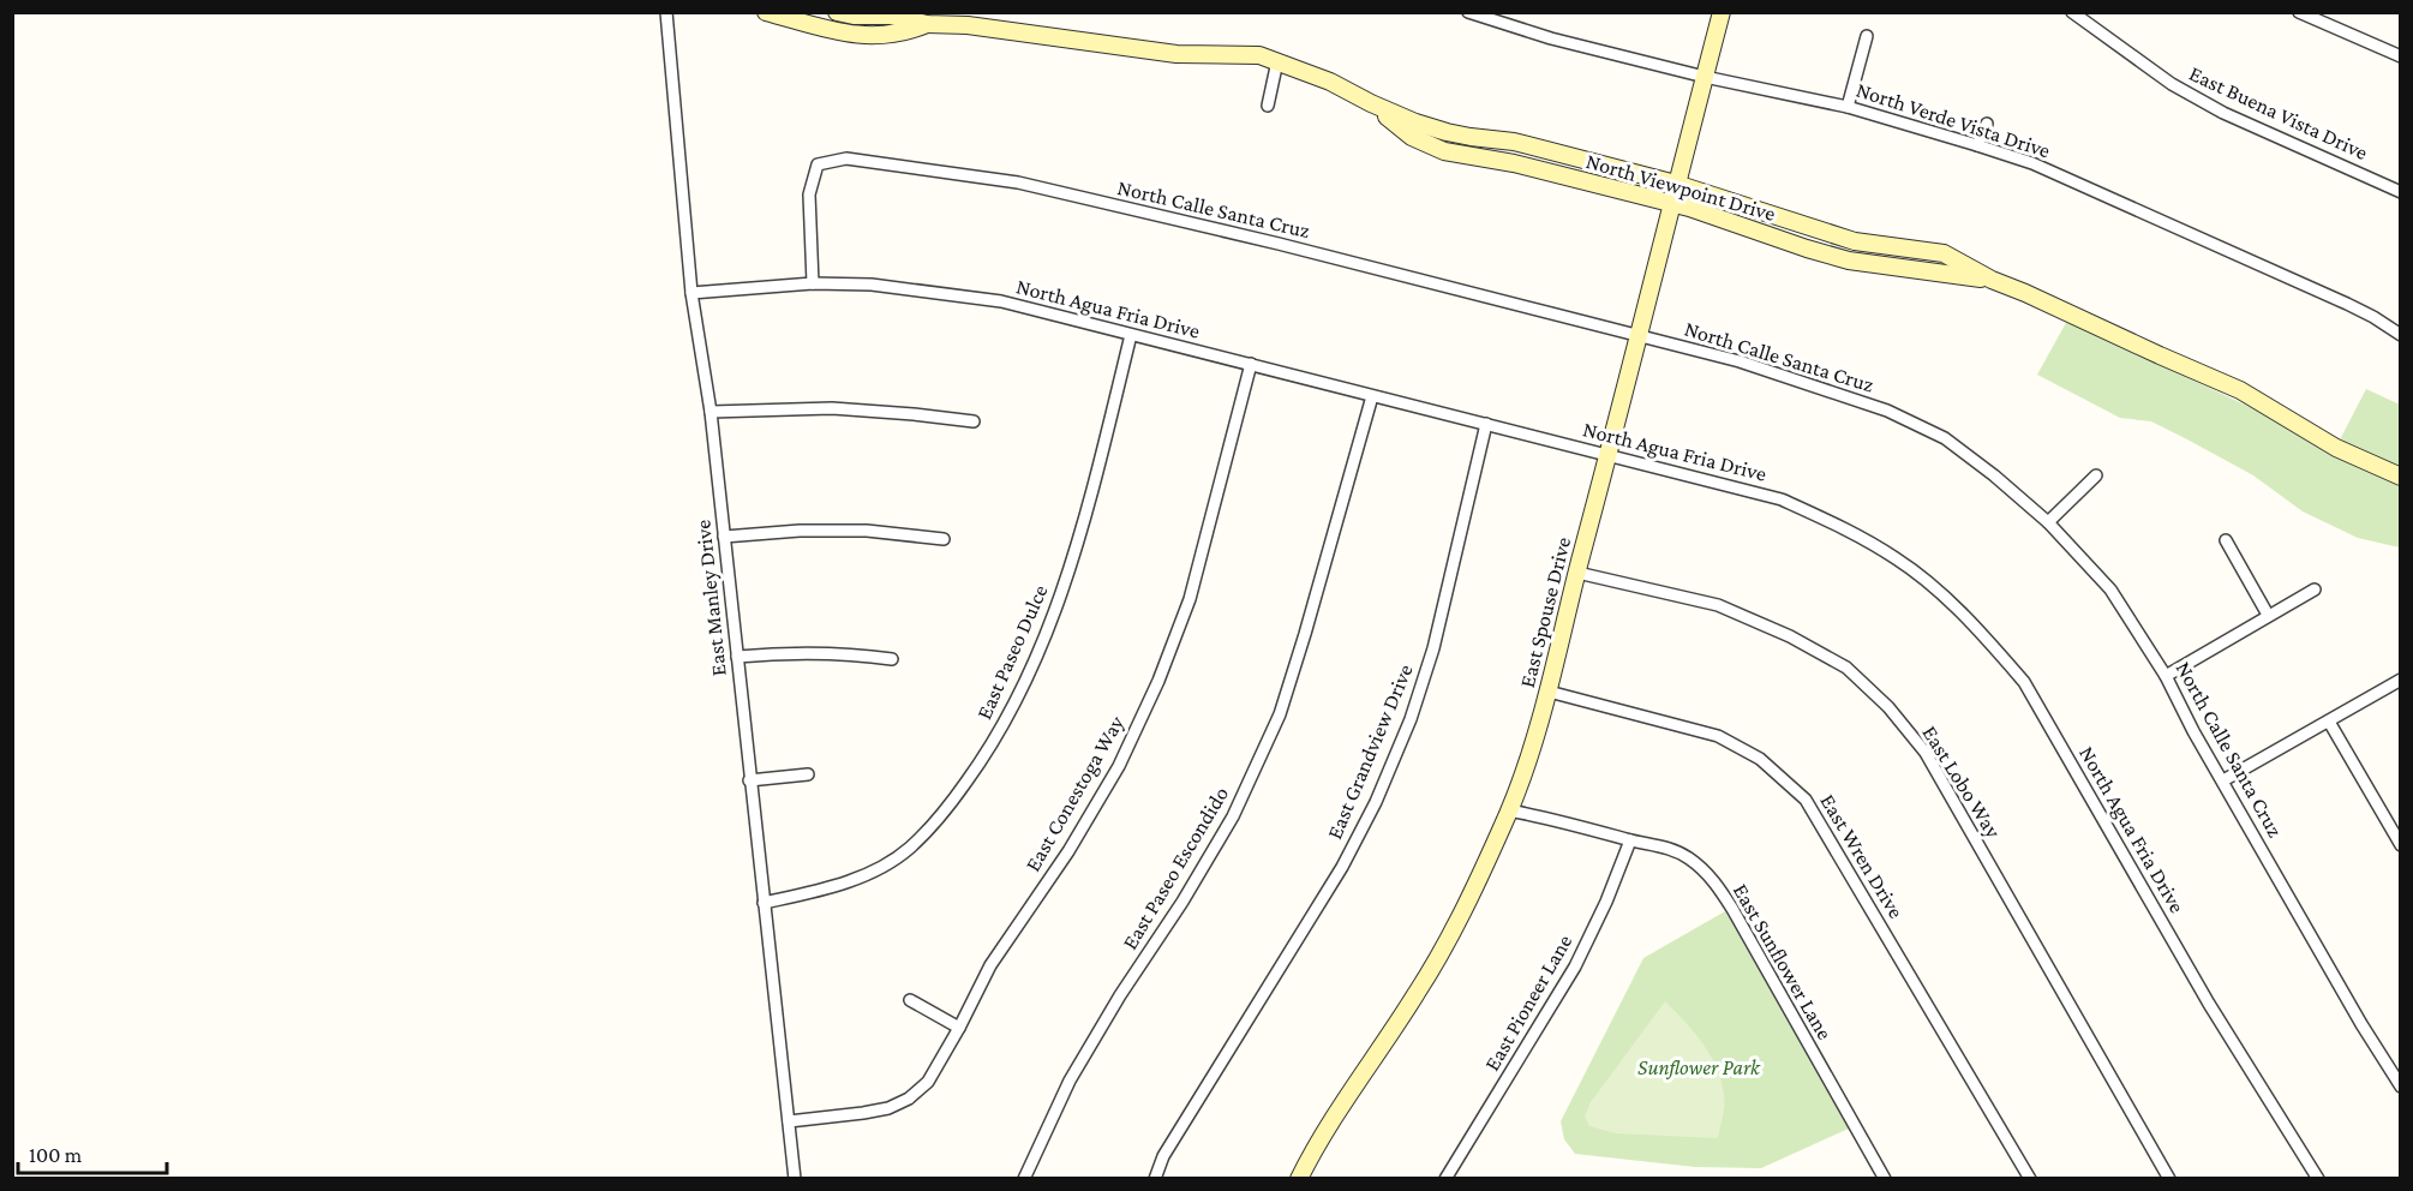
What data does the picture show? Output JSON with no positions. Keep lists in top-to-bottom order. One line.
{"streets":{"main road":["North Viewpoint Drive","East Spouse Drive"],"street":["East Buena Vista Drive","North Verde Vista Drive","North Calle Santa Cruz","North Agua Fria Drive","East Manley Drive","East Paseo Dulce","East Grandview Drive","East Lobo Way","East Conestoga Way","East Wren Drive","East Paseo Escondido","East Sunflower Lane","East Pioneer Lane"]},"crossings":[["North Verde Vista Drive","East Spouse Drive"],["North Viewpoint Drive","East Spouse Drive"],["North Calle Santa Cruz","North Agua Fria Drive"],["North Calle Santa Cruz","East Spouse Drive"],["North Agua Fria Drive","East Manley Drive"],["North Agua Fria Drive","East Spouse Drive"],["North Agua Fria Drive","East Paseo Dulce"],["North Agua Fria Drive","East Grandview Drive"],["North Agua Fria Drive","East Conestoga Way"],["North Agua Fria Drive","East Paseo Escondido"],["East Manley Drive","East Paseo Dulce"],["East Manley Drive","East Conestoga Way"],["East Spouse Drive","East Lobo Way"],["East Spouse Drive","East Wren Drive"],["East Spouse Drive","East Sunflower Lane"],["East Sunflower Lane","East Pioneer Lane"]],"parks":["Sunflower Park"],"scale_bar":"100 m"}
